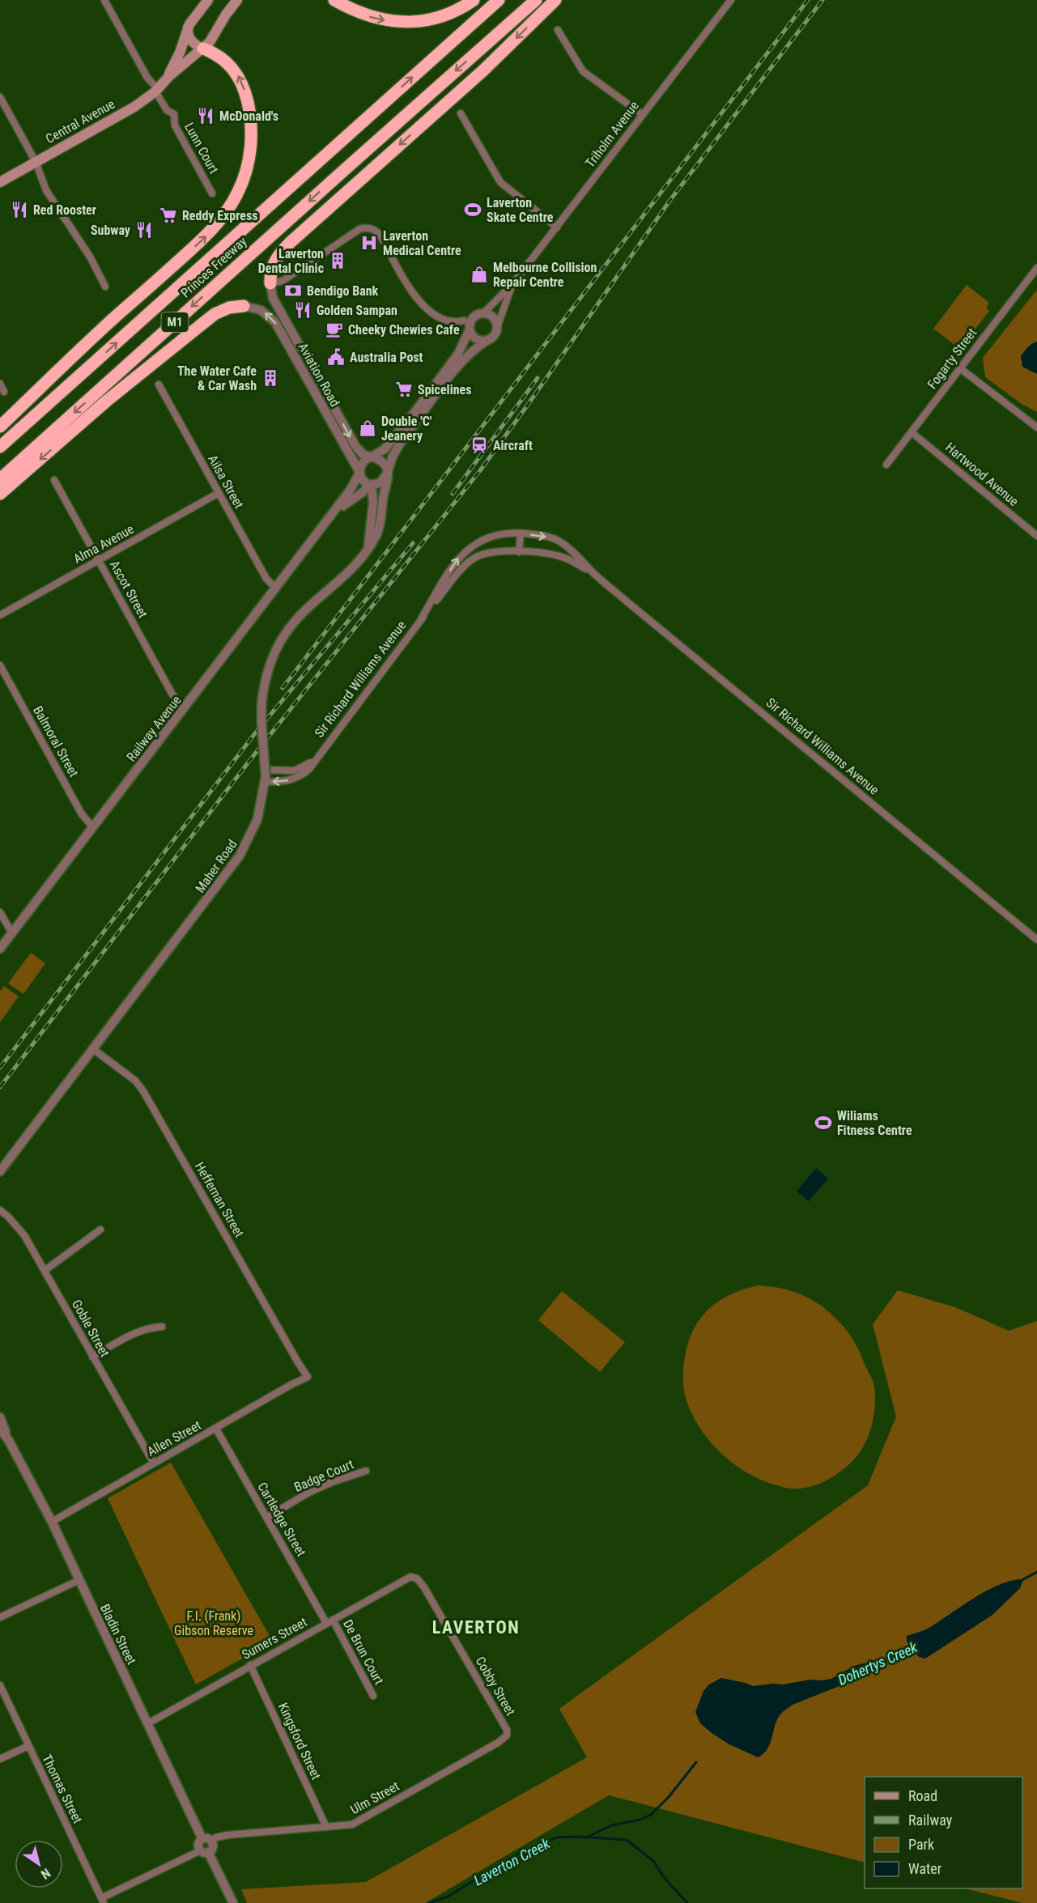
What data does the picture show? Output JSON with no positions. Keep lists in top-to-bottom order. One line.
{"streets":{"highway":["Princes Freeway","M1"],"main road":["Central Avenue"],"street":["Triholm Avenue","Lunn Court","Fogarty Street","Aviation Road","Hartwood Avenue","Ailsa Street","Alma Avenue","Ascot Street","Sir Richard Williams Avenue","Railway Avenue","Balmoral Street","Maher Road","Heffernan Street","Goble Street","Allen Street","Badge Court","Cartledge Street","Bladin Street","Sumers Street","De Brun Court","Cobby Street","Kingsford Street","Thomas Street","Ulm Street"]},"crossings":[["Central Avenue","Lunn Court"],["Fogarty Street","Hartwood Avenue"],["Aviation Road","Railway Avenue"],["Aviation Road","Maher Road"],["Ailsa Street","Alma Avenue"],["Ailsa Street","Railway Avenue"],["Alma Avenue","Ascot Street"],["Ascot Street","Railway Avenue"],["Sir Richard Williams Avenue","Maher Road"],["Railway Avenue","Balmoral Street"],["Railway Avenue","Maher Road"],["Maher Road","Heffernan Street"],["Heffernan Street","Allen Street"],["Goble Street","Allen Street"],["Allen Street","Cartledge Street"],["Allen Street","Bladin Street"],["Badge Court","Cartledge Street"],["Cartledge Street","Sumers Street"],["Cartledge Street","De Brun Court"],["Bladin Street","Sumers Street"],["Bladin Street","Ulm Street"],["Sumers Street","De Brun Court"],["Sumers Street","Cobby Street"],["Sumers Street","Kingsford Street"],["Cobby Street","Ulm Street"],["Kingsford Street","Ulm Street"]],"districts":["LAVERTON"],"water":["Dohertys Creek","Laverton Creek"],"parks":["F.I. (Frank) Gibson Reserve"],"places":{"restaurant":["McDonald's","Red Rooster","Subway","Golden Sampan"],"sports":["Laverton Skate Centre","Wiliams Fitness Centre"],"supermarket":["Reddy Express","Spicelines"],"hospital":["Laverton Medical Centre"],"building":["Laverton Dental Clinic","The Water Cafe & Car Wash"],"shop":["Melbourne Collision Repair Centre","Double 'C' Jeanery"],"bank":["Bendigo Bank"],"cafe":["Cheeky Chewies Cafe"],"public building":["Australia Post"],"station":["Aircraft"]},"legend":["Road","Railway","Park","Water"],"north":"bottom right"}
